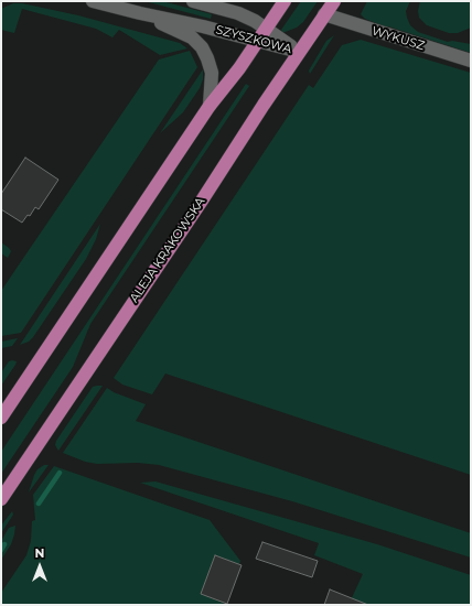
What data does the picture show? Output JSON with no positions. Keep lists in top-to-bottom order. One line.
{"streets":{"main road":["ALEJA KRAKOWSKA"],"street":["WYKUSZ","SZYSZKOWA"]},"crossings":[["WYKUSZ","ALEJA KRAKOWSKA"],["SZYSZKOWA","ALEJA KRAKOWSKA"]],"north":"top"}
